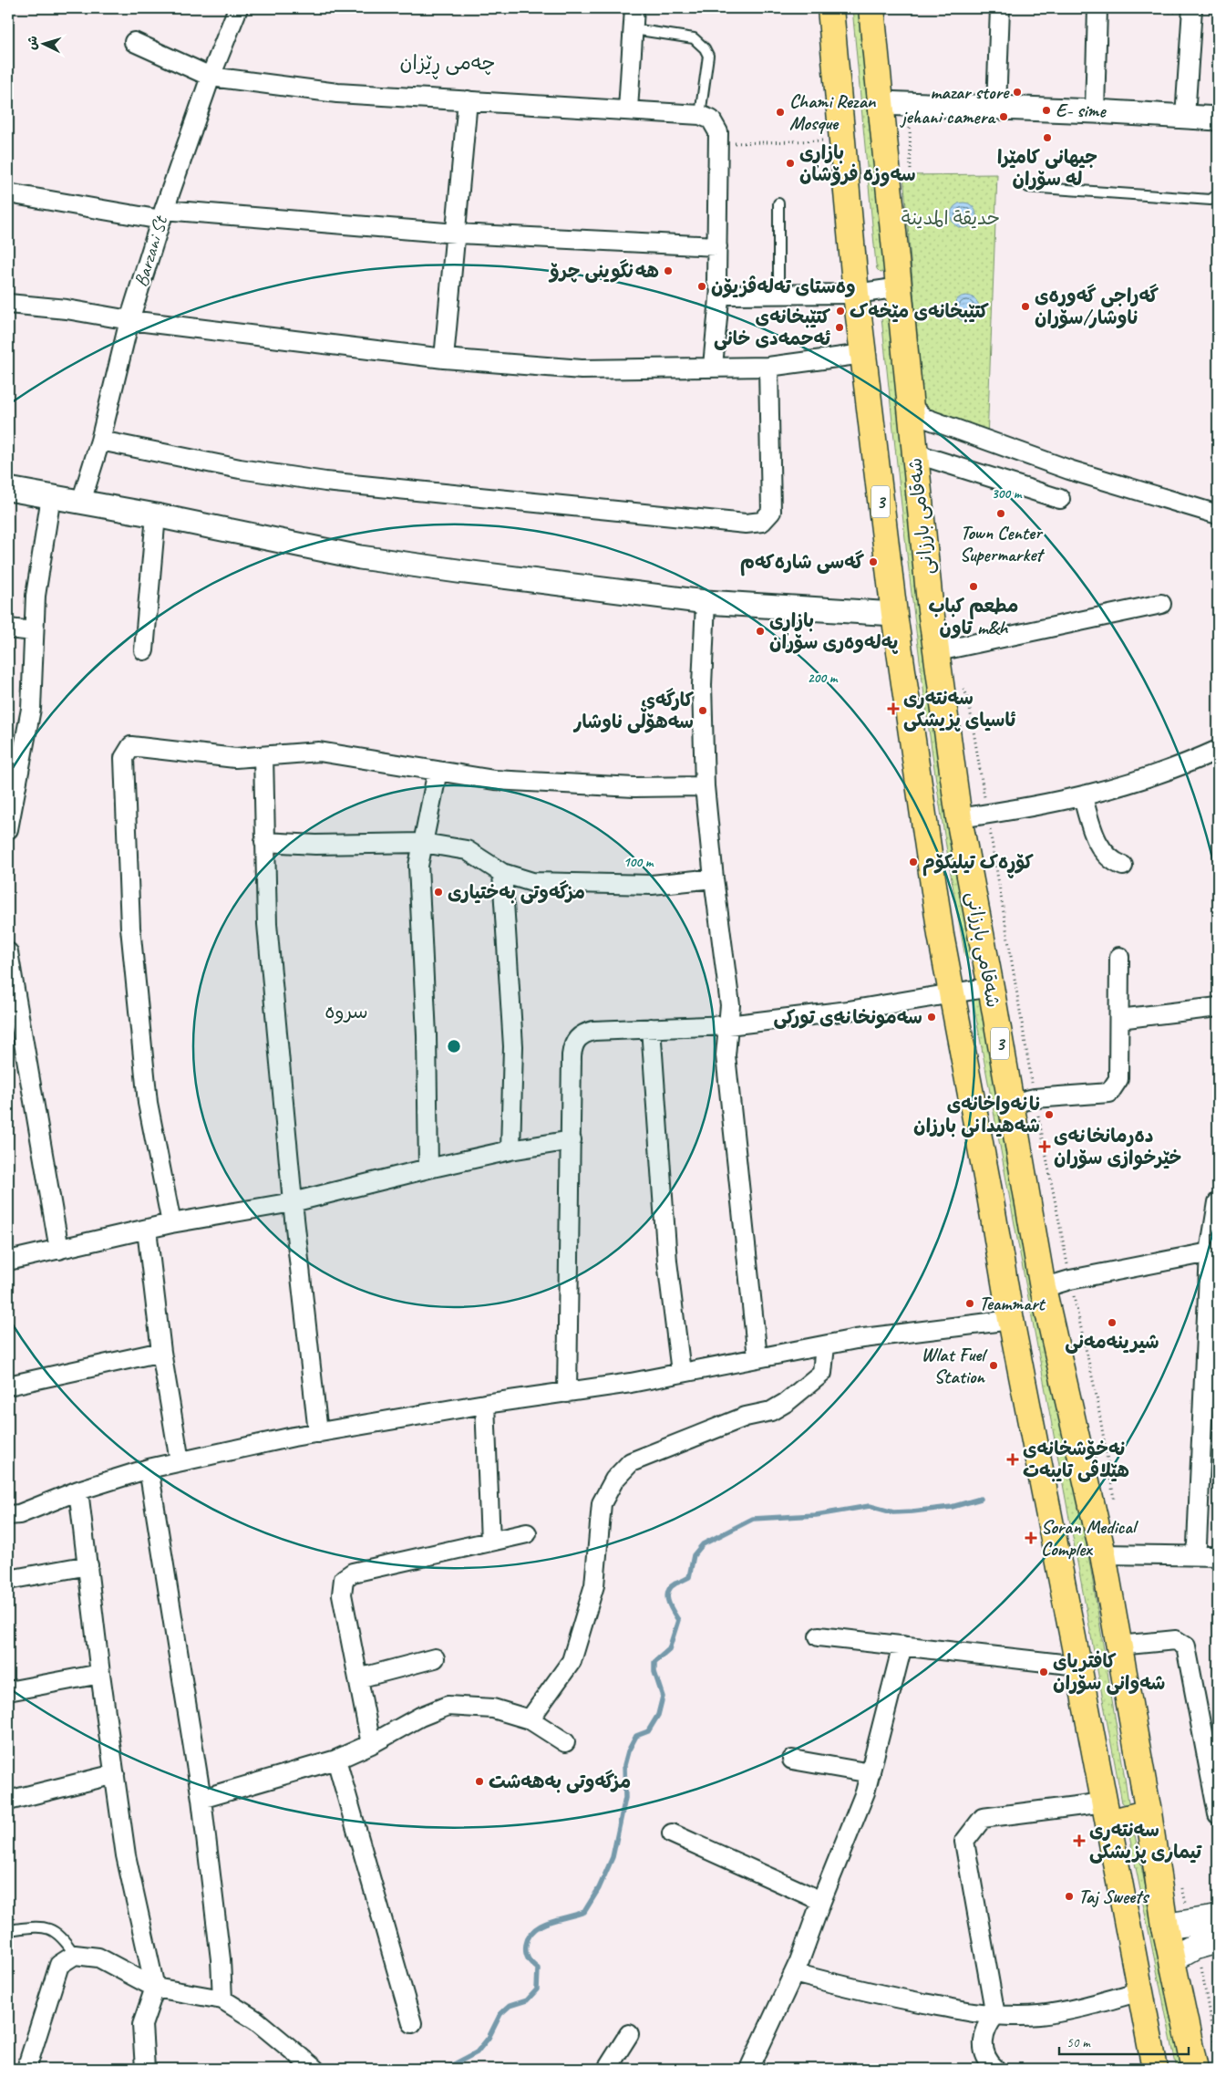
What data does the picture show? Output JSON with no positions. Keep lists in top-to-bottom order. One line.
{"streets":{"highway":["3","شەقامی بارزانی"],"street":["Barzani St"]},"districts":["چەمی ڕێزان","سروە"],"parks":["حديقة المدينة"],"places":{"other":["mazar store","E- sime","Chami Rezan Mosque","jehani camera","جیهانی كامێرا له‌ سۆران","بازاڕی سەوزە فرۆشان","هەنگوینی چرۆ","وەستای تەلەڤزیۆن","گەراجی گەورەی ناوشار/سۆران","کتێبخانەی مێخەک","کتێبخانەی ئەحمەدی خانی","Town Center Supermarket","گەسی شارەکەم","مطعم كباب تاون m&h","بازاڕی پەلەوەری سۆران","کارگەی سەهۆڵی ناوشار","کۆڕەک تیلیکۆم","مزگەوتی بەختیاری","سەمونخانەی تورکی","نانەواخانەی شەهیدانی بارزان","Teammart","شیرینەمەنی","Wlat Fuel Station","کافتریای شەوانی سۆران","مزگەوتی بەهەشت","Taj Sweets"],"health":["سەنتەری ئاسیای پزیشکی","دەرمانخانەی خێرخوازی سۆران","نەخۆشخانەی هێلاڤی تایبەت","Soran Medical Complex","سەنتەری تیماری پزیشکی"]},"scale_bar":"50 m","north":"left","rings":["300 m","200 m","100 m"]}
